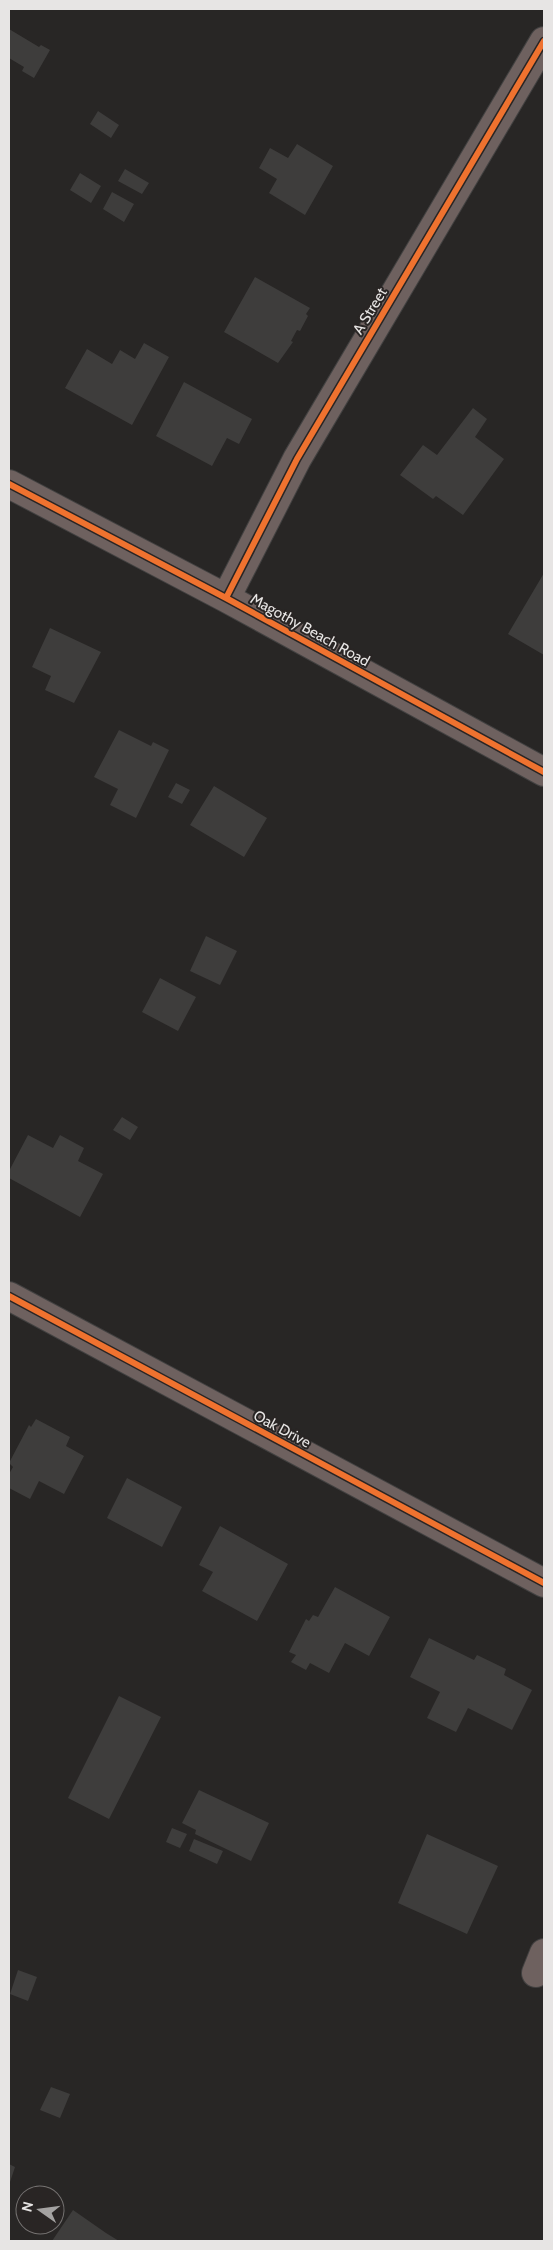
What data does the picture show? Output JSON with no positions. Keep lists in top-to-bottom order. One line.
{"streets":{"street":["A Street","Magothy Beach Road","Oak Drive"]},"crossings":[["A Street","Magothy Beach Road"]],"north":"left"}
